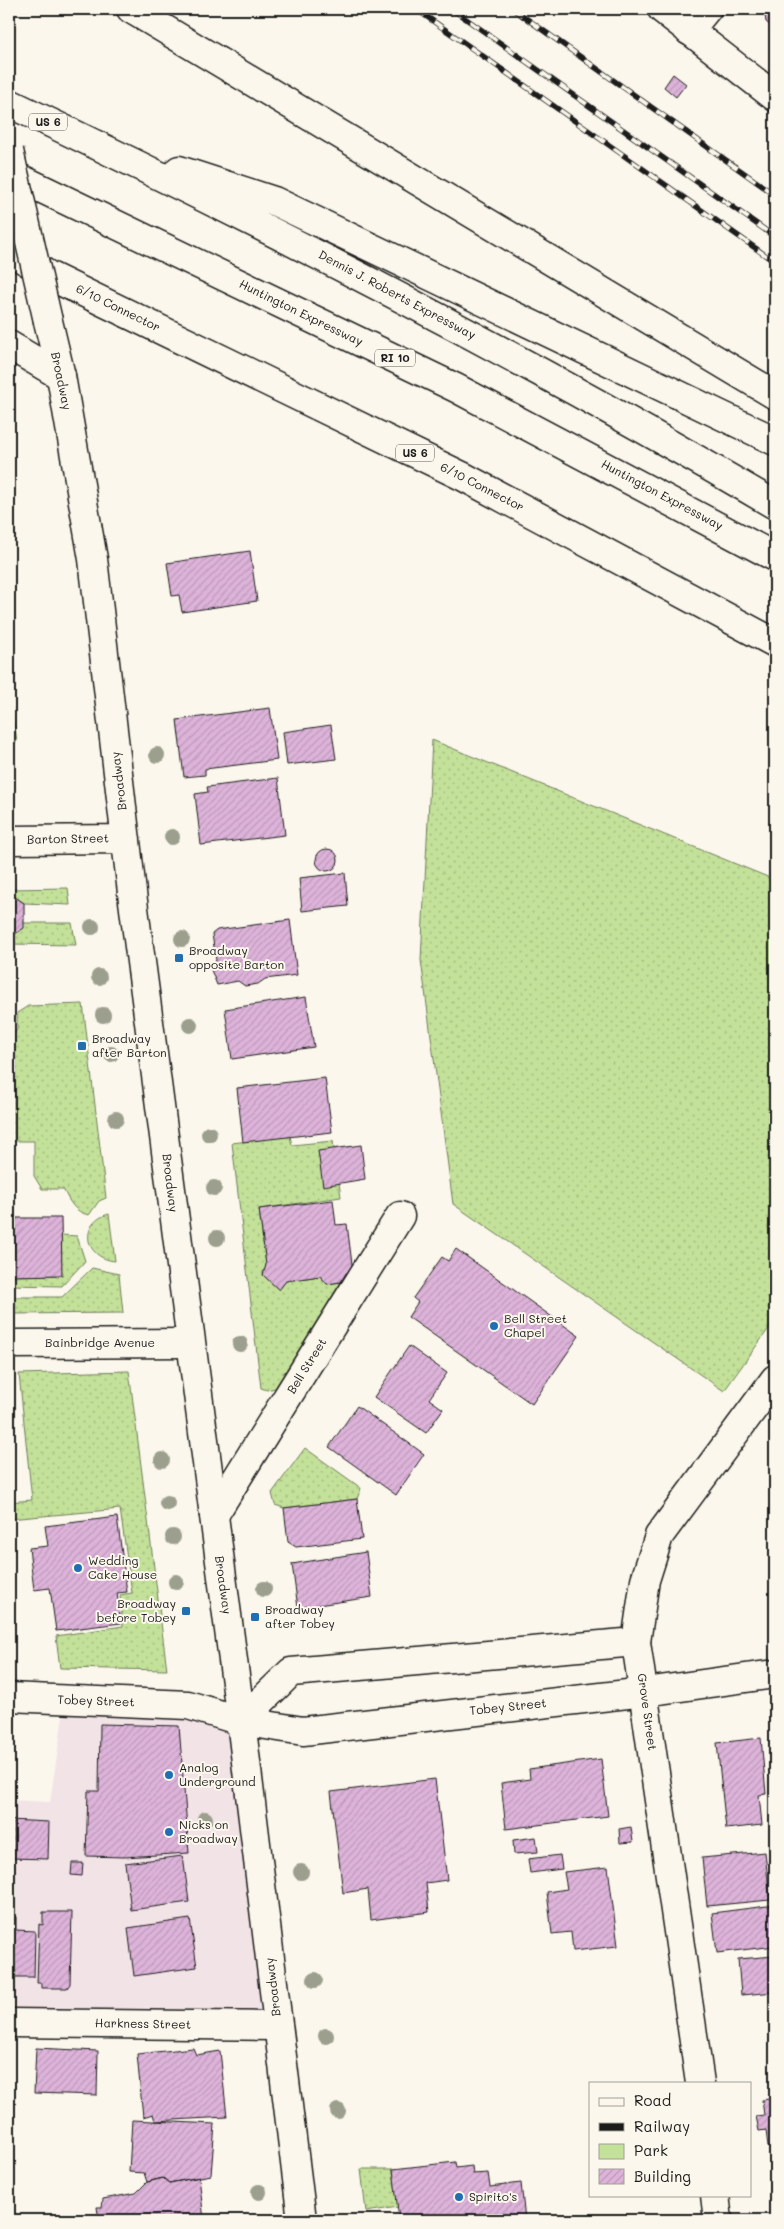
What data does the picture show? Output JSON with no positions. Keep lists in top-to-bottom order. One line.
{"streets":{"main road":["US 6","Dennis J. Roberts Expressway","6/10 Connector","Huntington Expressway","RI 10","Broadway","Barton Street","Bainbridge Avenue","Bell Street","Tobey Street","Grove Street","Harkness Street"]},"crossings":[["US 6","6/10 Connector"],["Broadway","Barton Street"],["Broadway","Bainbridge Avenue"],["Broadway","Bell Street"],["Broadway","Tobey Street"],["Broadway","Harkness Street"],["Tobey Street","Grove Street"]],"places":{"transit":["Broadway opposite Barton","Broadway after Barton","Broadway before Tobey","Broadway after Tobey"],"other":["Bell Street Chapel","Wedding Cake House","Analog Underground","Nicks on Broadway","Spirito's"]},"legend":["Road","Railway","Park","Building"]}
